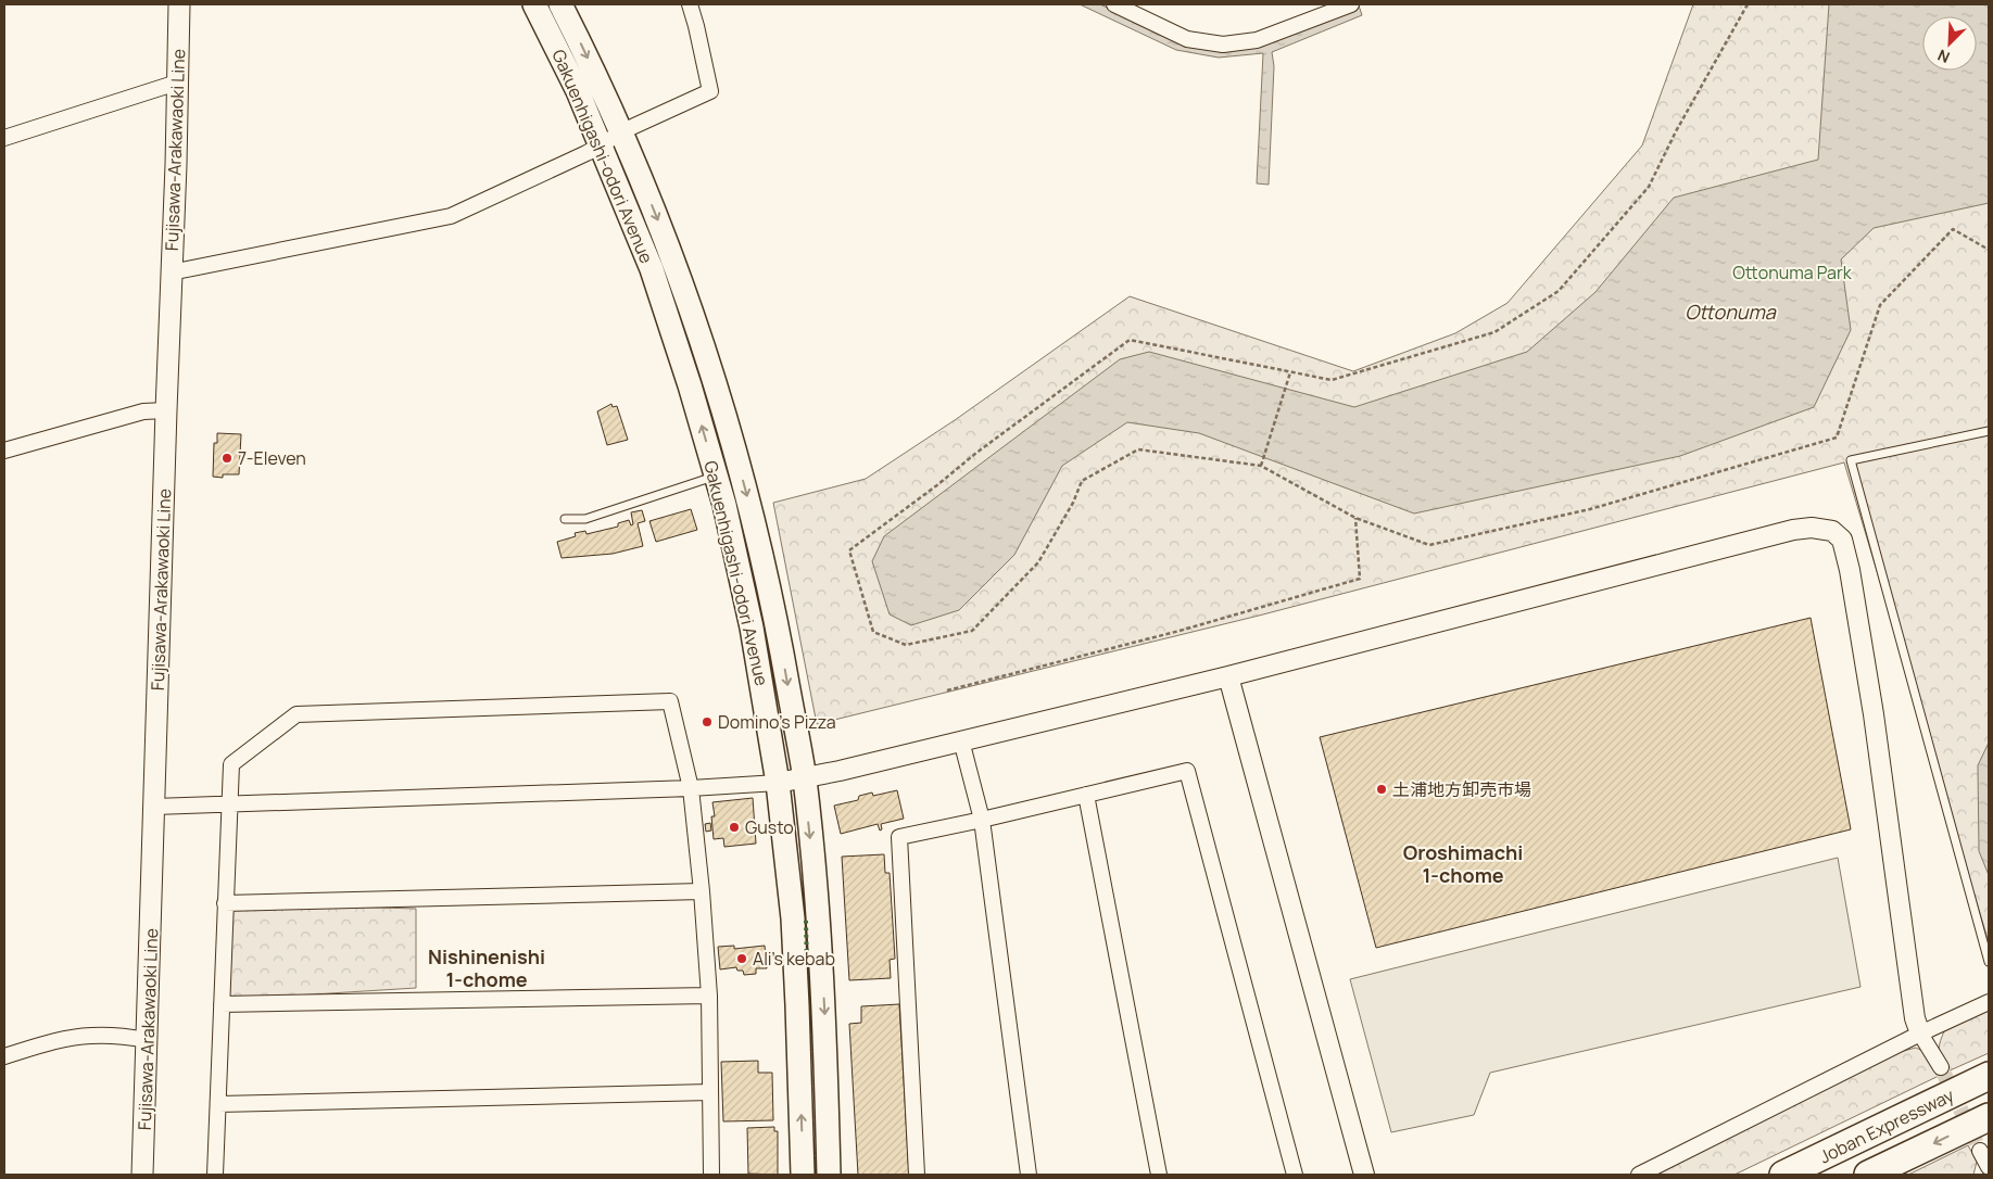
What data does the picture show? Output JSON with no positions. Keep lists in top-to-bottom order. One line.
{"streets":{"highway":["Joban Expressway"],"main road":["Fujisawa-Arakawaoki Line","Gakuenhigashi-odori Avenue"]},"districts":["Oroshimachi 1-chome","Nishinenishi 1-chome"],"water":["Ottonuma"],"parks":["Ottonuma Park"],"places":["7-Eleven","Domino's Pizza","土浦地方卸売市場","Gusto","Ali's kebab"],"north":"bottom left"}
